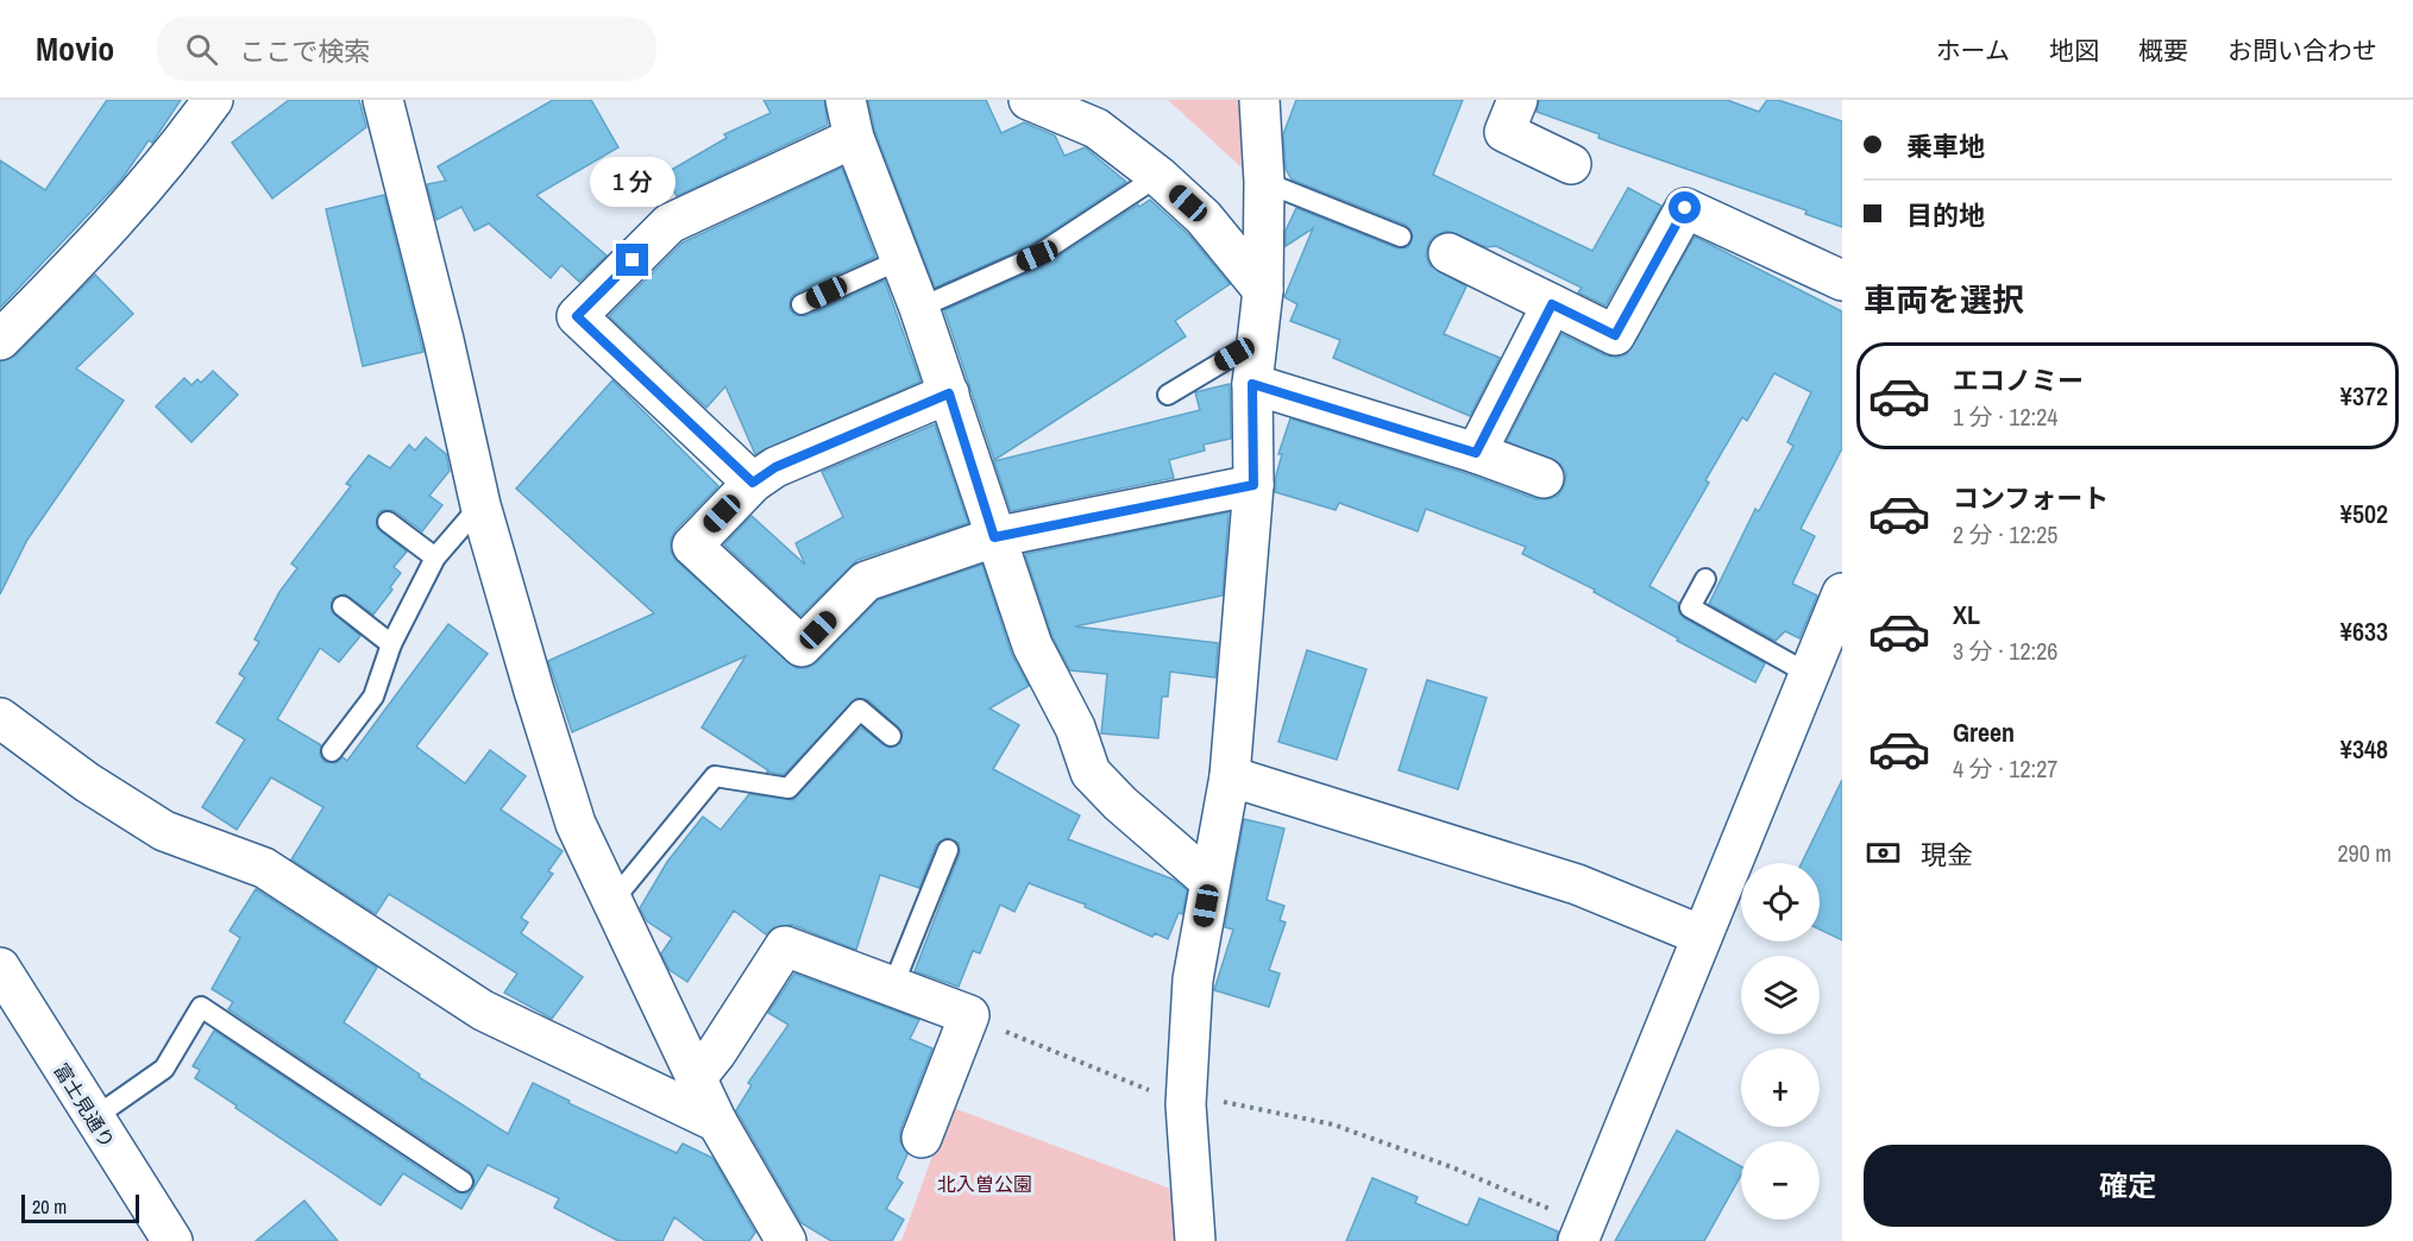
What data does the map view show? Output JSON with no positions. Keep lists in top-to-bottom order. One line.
{"streets":{"street":["富士見通り"]},"parks":["北入曽公園"],"scale_bar":"20 m","page":{"header":"Movio","search":"ここで検索","nav":["ホーム","地図","概要","お問い合わせ"],"banner":["乗車地","目的地"],"bubble":"1 分","heading":"車両を選択","list":[{"name":"エコノミー","note":"1 分 · 12:24","value":"¥372"},{"name":"コンフォート","note":"2 分 · 12:25","value":"¥502"},{"name":"XL","note":"3 分 · 12:26","value":"¥633"},{"name":"Green","note":"4 分 · 12:27","value":"¥348"}],"pay":["現金","290 m"],"map_buttons":["+","−"],"buttons":"確定","scale":"20 m"}}
